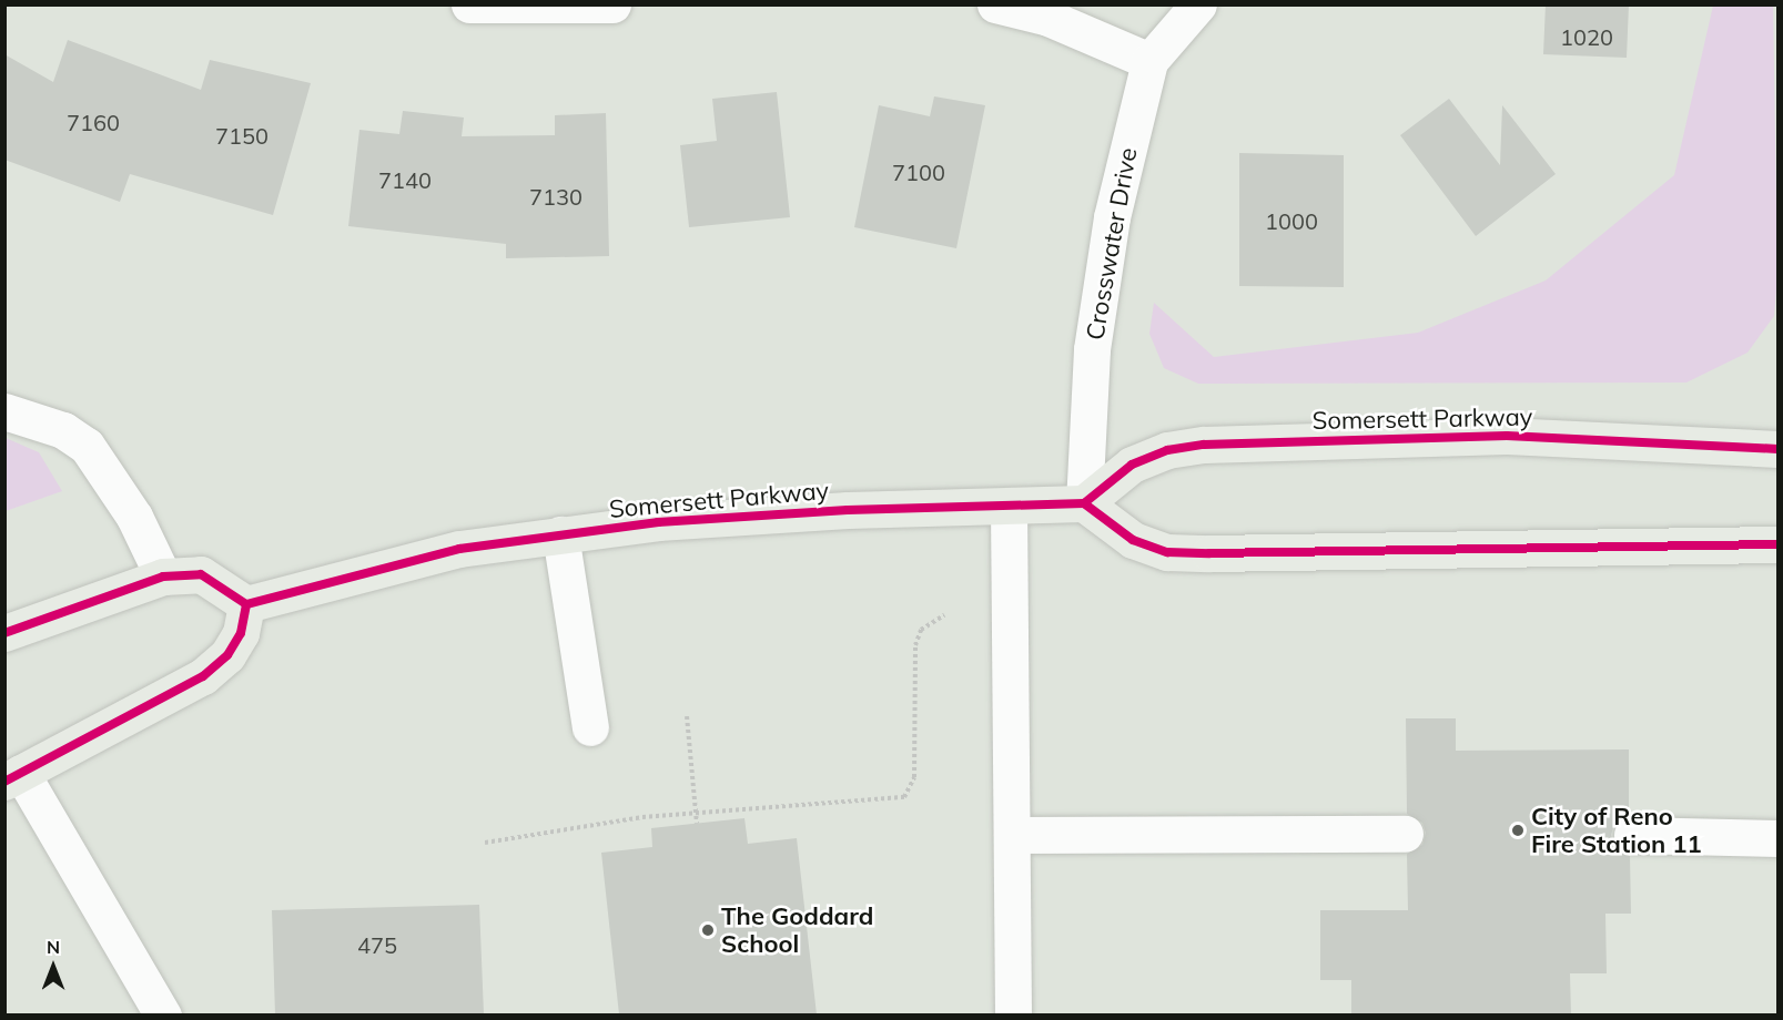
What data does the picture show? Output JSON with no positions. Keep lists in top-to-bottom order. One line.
{"streets":{"main road":["Somersett Parkway"],"street":["Crosswater Drive"]},"crossings":[["Crosswater Drive","Somersett Parkway"]],"places":["City of Reno Fire Station 11","The Goddard School"],"house_numbers":["1020","7160","7150","7100","7140","7130","1000","475"],"north":"top"}
